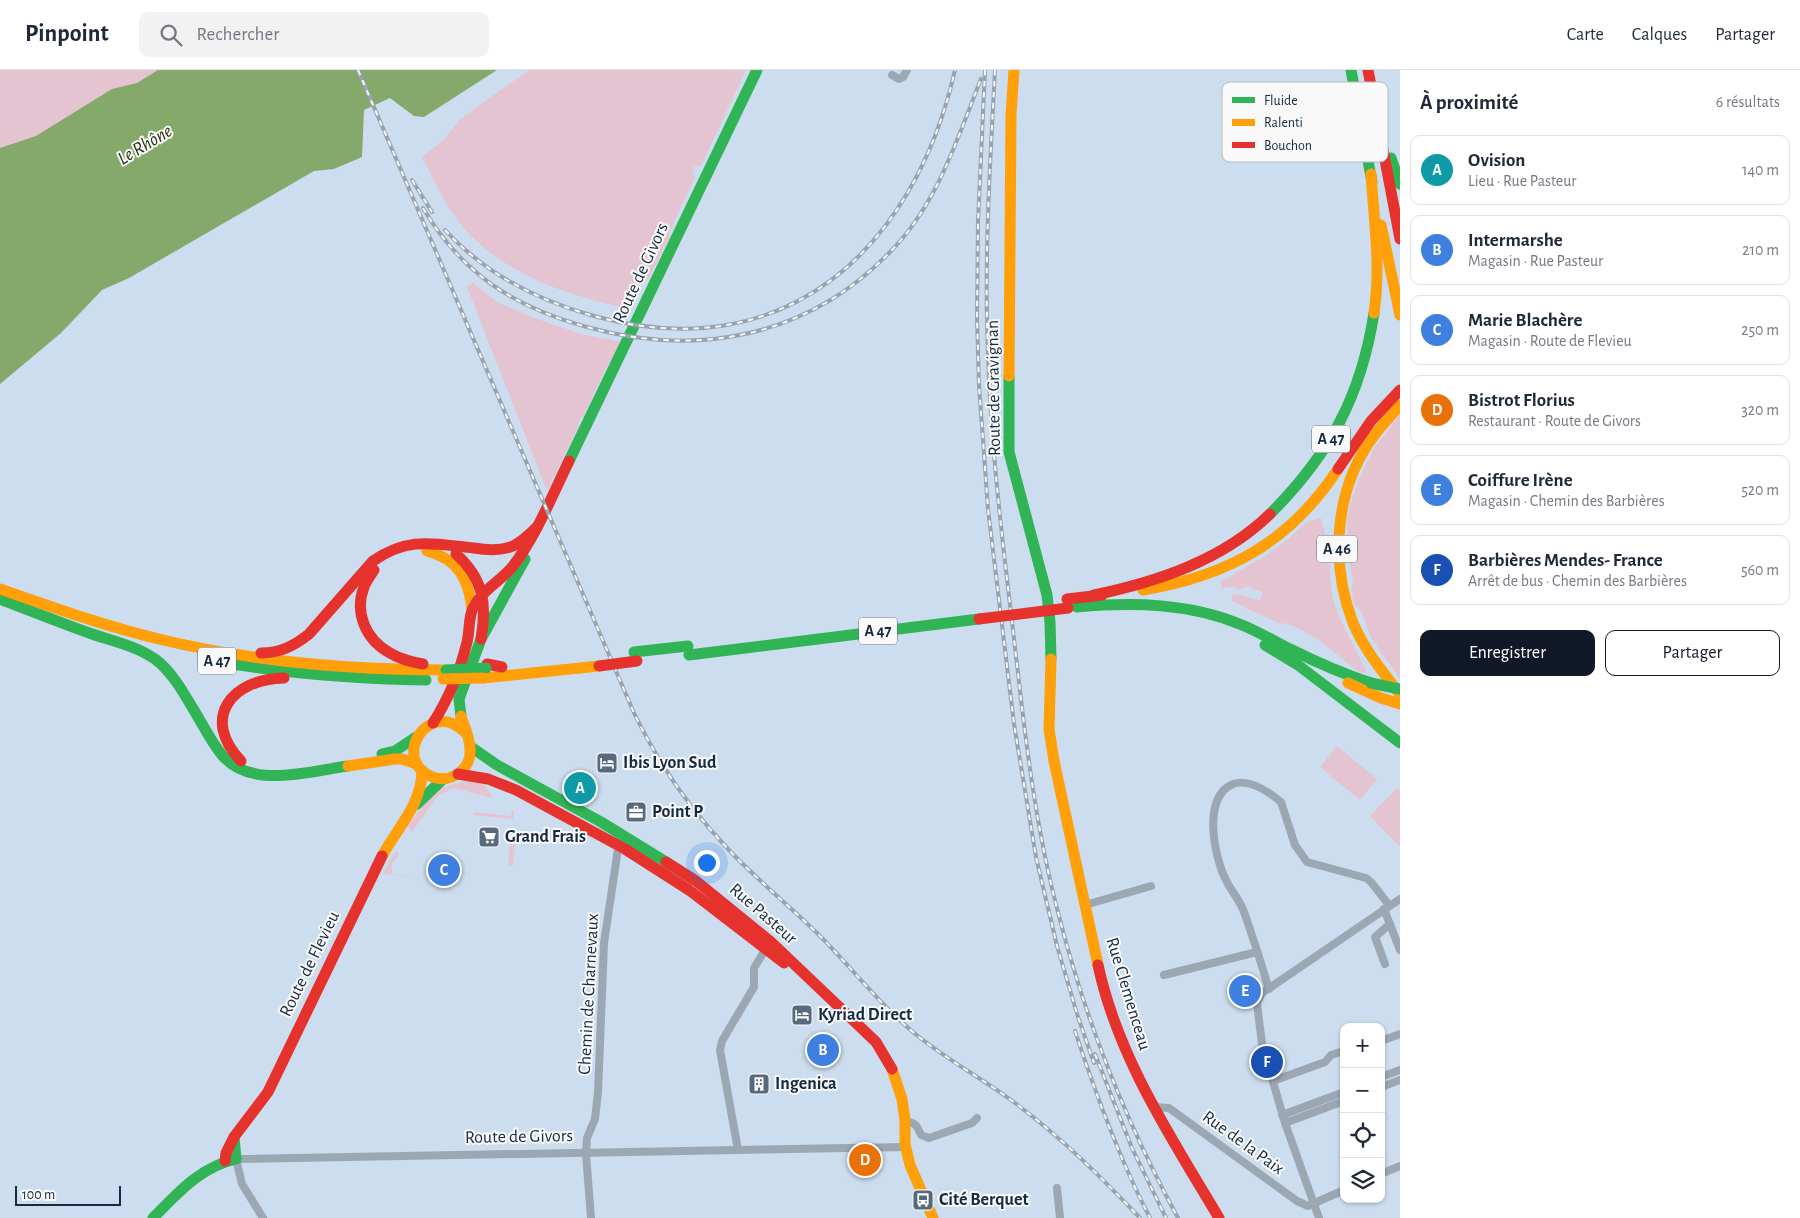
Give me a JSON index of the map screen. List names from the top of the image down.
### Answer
{
  "streets": {
    "main road": [
      "Route de Givors",
      "Route de Gravignan",
      "A 47",
      "A 46",
      "Rue Pasteur",
      "Route de Flevieu",
      "Rue Clemenceau"
    ],
    "street": ["Chemin de Charnevaux", "Rue de la Paix"]
  },
  "crossings": [
    ["Route de Givors", "Rue Pasteur"],
    ["Route de Givors", "Route de Flevieu"],
    ["Route de Givors", "Chemin de Charnevaux"],
    ["Route de Gravignan", "Rue Clemenceau"],
    ["Rue Pasteur", "Route de Flevieu"],
    ["Rue Pasteur", "Chemin de Charnevaux"],
    ["Rue Clemenceau", "Rue de la Paix"]
  ],
  "water": ["Le Rhône"],
  "places": {
    "hotel": ["Ibis Lyon Sud", "Kyriad Direct"],
    "office": ["Point P"],
    "supermarket": ["Grand Frais"],
    "building": ["Ingenica"],
    "bus stop": ["Cité Berquet"]
  },
  "legend": ["Fluide", "Ralenti", "Bouchon"],
  "scale_bar": "100 m",
  "page": {
    "header": "Pinpoint",
    "search": "Rechercher",
    "nav": ["Carte", "Calques", "Partager"],
    "heading": ["À proximité", "6 résultats"],
    "list": [
      {
        "mark": "A",
        "name": "Ovision",
        "note": "Lieu · Rue Pasteur",
        "value": "140 m"
      },
      {
        "mark": "B",
        "name": "Intermarshe",
        "note": "Magasin · Rue Pasteur",
        "value": "210 m"
      },
      {
        "mark": "C",
        "name": "Marie Blachère",
        "note": "Magasin · Route de Flevieu",
        "value": "250 m"
      },
      {
        "mark": "D",
        "name": "Bistrot Florius",
        "note": "Restaurant · Route de Givors",
        "value": "320 m"
      },
      {
        "mark": "E",
        "name": "Coiffure Irène",
        "note": "Magasin · Chemin des Barbières",
        "value": "520 m"
      },
      {
        "mark": "F",
        "name": "Barbières Mendes- France",
        "note": "Arrêt de bus · Chemin des Barbières",
        "value": "560 m"
      }
    ],
    "buttons": ["Enregistrer", "Partager"],
    "pins": [
      "A",
      "C",
      "E",
      "B",
      "F",
      "D"
    ],
    "map_buttons": ["+", "−"],
    "scale": "100 m"
  }
}
